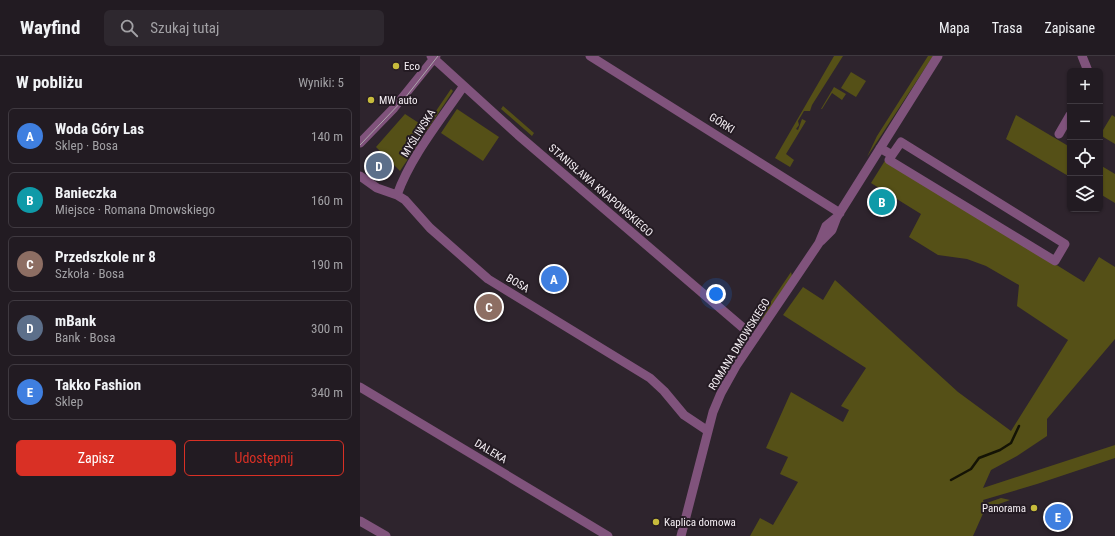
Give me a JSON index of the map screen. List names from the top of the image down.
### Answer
{
  "streets": {
    "street": [
      "GÓRKI",
      "MYŚLIWSKA",
      "STANISŁAWA KNAPOWSKIEGO",
      "BOSA",
      "ROMANA DMOWSKIEGO",
      "DALEKA"
    ]
  },
  "crossings": [
    ["GÓRKI", "ROMANA DMOWSKIEGO"],
    ["MYŚLIWSKA", "STANISŁAWA KNAPOWSKIEGO"],
    ["MYŚLIWSKA", "BOSA"],
    ["STANISŁAWA KNAPOWSKIEGO", "ROMANA DMOWSKIEGO"],
    ["BOSA", "ROMANA DMOWSKIEGO"]
  ],
  "places": [
    "Eco",
    "MW auto",
    "Panorama",
    "Kaplica domowa"
  ],
  "page": {
    "header": "Wayfind",
    "search": "Szukaj tutaj",
    "nav": ["Mapa", "Trasa", "Zapisane"],
    "heading": ["W pobliżu", "Wyniki: 5"],
    "map_buttons": ["+", "−"],
    "list": [
      {
        "mark": "A",
        "name": "Woda Góry Las",
        "note": "Sklep · Bosa",
        "value": "140 m"
      },
      {
        "mark": "B",
        "name": "Banieczka",
        "note": "Miejsce · Romana Dmowskiego",
        "value": "160 m"
      },
      {
        "mark": "C",
        "name": "Przedszkole nr 8",
        "note": "Szkoła · Bosa",
        "value": "190 m"
      },
      {
        "mark": "D",
        "name": "mBank",
        "note": "Bank · Bosa",
        "value": "300 m"
      },
      {
        "mark": "E",
        "name": "Takko Fashion",
        "note": "Sklep",
        "value": "340 m"
      }
    ],
    "pins": [
      "D",
      "B",
      "A",
      "C",
      "E"
    ],
    "buttons": ["Zapisz", "Udostępnij"]
  }
}
